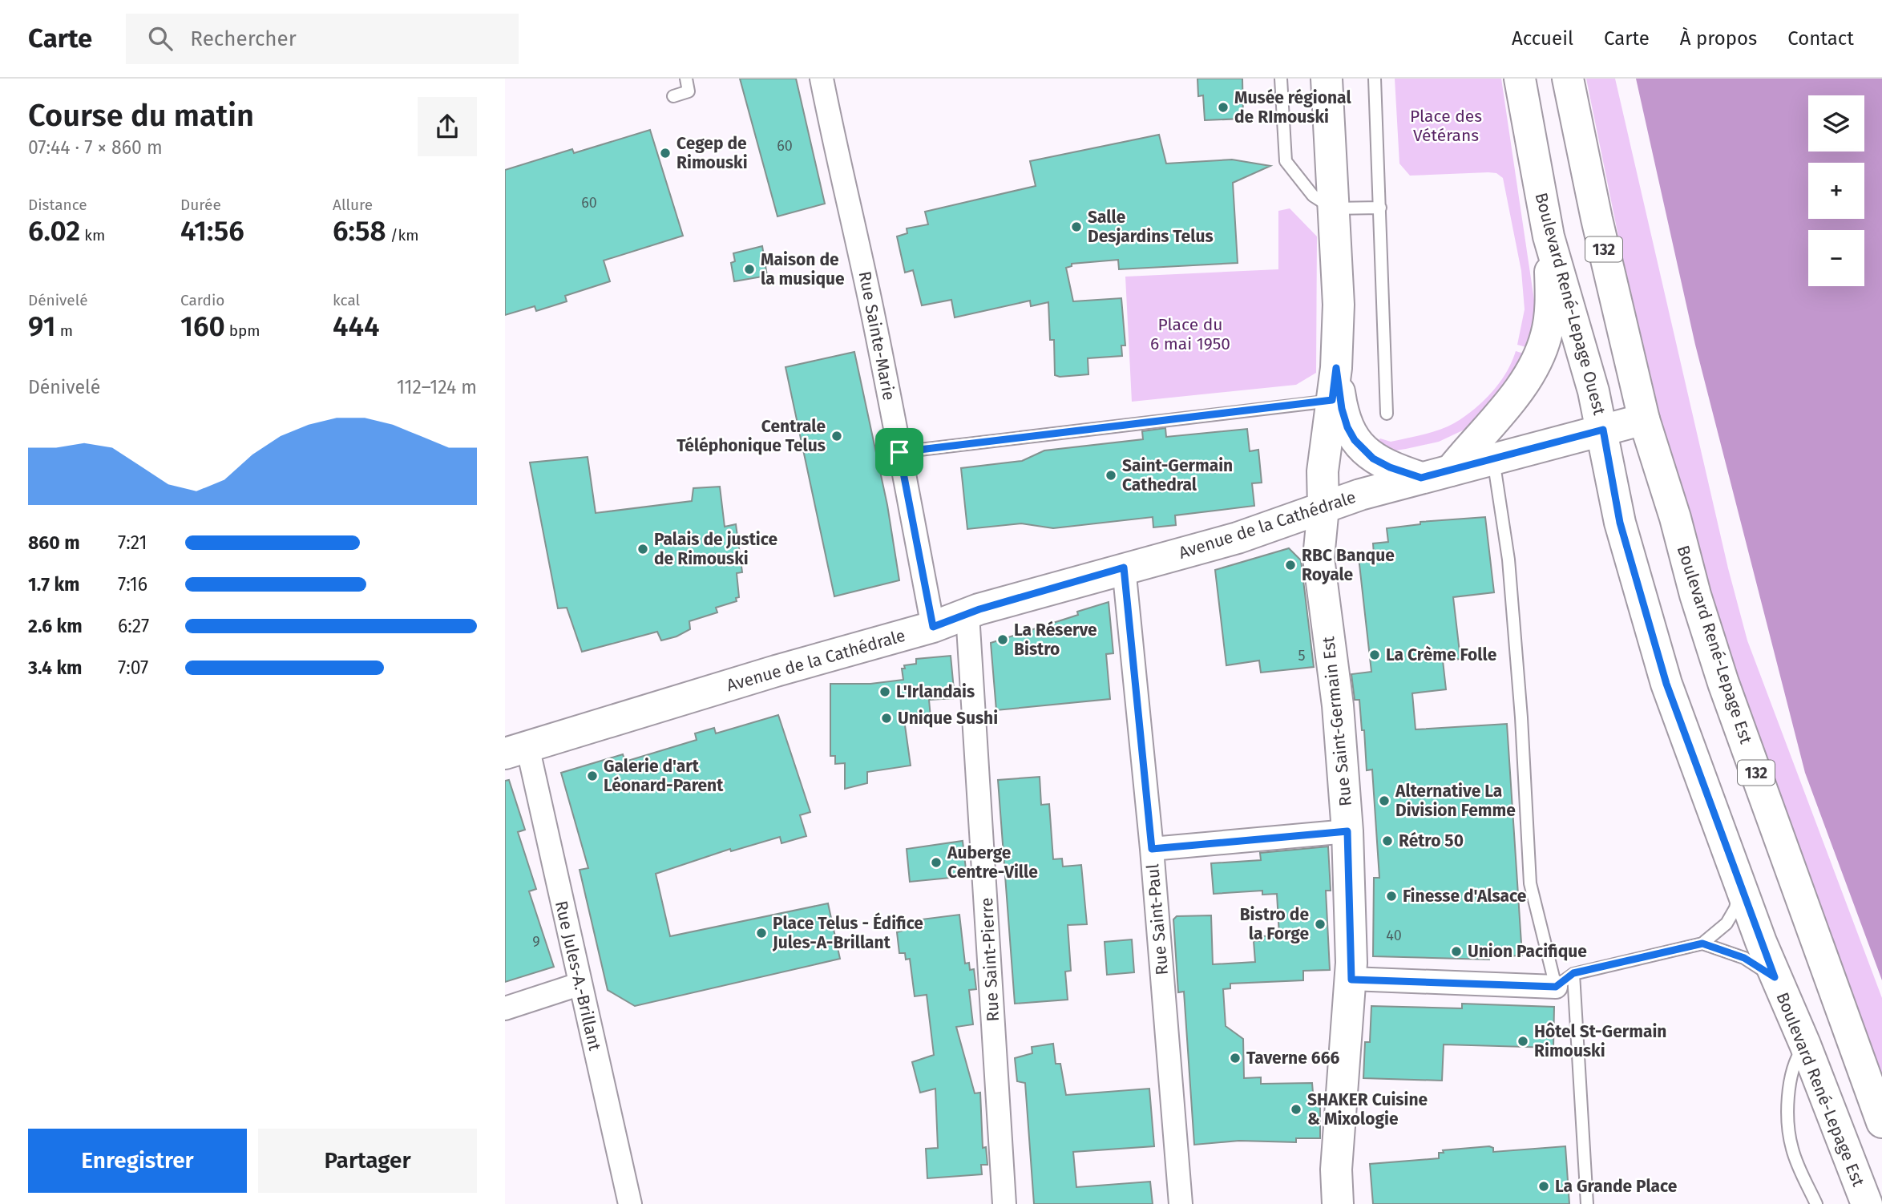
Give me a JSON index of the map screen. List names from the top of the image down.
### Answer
{
  "streets": {
    "main road": [
      "132",
      "Boulevard René-Lepage Ouest",
      "Avenue de la Cathédrale",
      "Boulevard René-Lepage Est",
      "Rue Saint-Germain Est"
    ],
    "street": [
      "Rue Sainte-Marie",
      "Rue Saint-Paul",
      "Rue Saint-Pierre",
      "Rue Jules-A.-Brillant"
    ]
  },
  "crossings": [
    ["132", "Avenue de la Cathédrale"],
    ["132", "Boulevard René-Lepage Est"],
    ["Boulevard René-Lepage Ouest", "Avenue de la Cathédrale"],
    ["Boulevard René-Lepage Ouest", "Boulevard René-Lepage Est"],
    ["Rue Sainte-Marie", "Avenue de la Cathédrale"],
    ["Avenue de la Cathédrale", "Boulevard René-Lepage Est"],
    ["Avenue de la Cathédrale", "Rue Saint-Germain Est"],
    ["Avenue de la Cathédrale", "Rue Saint-Paul"],
    ["Avenue de la Cathédrale", "Rue Saint-Pierre"],
    ["Avenue de la Cathédrale", "Rue Jules-A.-Brillant"]
  ],
  "parks": ["Place des Vétérans", "Place du 6 mai 1950"],
  "places": [
    "Musée régional de RImouski",
    "Cegep de Rimouski",
    "Salle Desjardins Telus",
    "Maison de la musique",
    "Centrale Téléphonique Telus",
    "Saint-Germain Cathedral",
    "Palais de justice de Rimouski",
    "RBC Banque Royale",
    "La Réserve Bistro",
    "La Crème Folle",
    "L'Irlandais",
    "Unique Sushi",
    "Galerie d'art Léonard-Parent",
    "Alternative La Division Femme",
    "Rétro 50",
    "Auberge Centre-Ville",
    "Finesse d'Alsace",
    "Bistro de la Forge",
    "Place Telus - Édifice Jules-A-Brillant",
    "Union Pacifique",
    "Hôtel St-Germain Rimouski",
    "Taverne 666",
    "SHAKER Cuisine & Mixologie",
    "La Grande Place"
  ],
  "house_numbers": [
    "60",
    "60",
    "5",
    "40",
    "9"
  ],
  "page": {
    "header": "Carte",
    "search": "Rechercher",
    "nav": [
      "Accueil",
      "Carte",
      "À propos",
      "Contact"
    ],
    "heading": ["Course du matin", "07:44 · 7 × 860 m"],
    "map_buttons": ["+", "−"],
    "stats": [
      ["Distance", "6.02 km"],
      ["Durée", "41:56"],
      ["Allure", "6:58 /km"],
      ["Dénivelé", "91 m"],
      ["Cardio", "160 bpm"],
      ["kcal", "444"]
    ],
    "chart": ["Dénivelé", "112–124 m"],
    "list": [
      {
        "name": "860 m",
        "note": "7:21"
      },
      {
        "name": "1.7 km",
        "note": "7:16"
      },
      {
        "name": "2.6 km",
        "note": "6:27"
      },
      {
        "name": "3.4 km",
        "note": "7:07"
      }
    ],
    "buttons": ["Enregistrer", "Partager"]
  }
}
